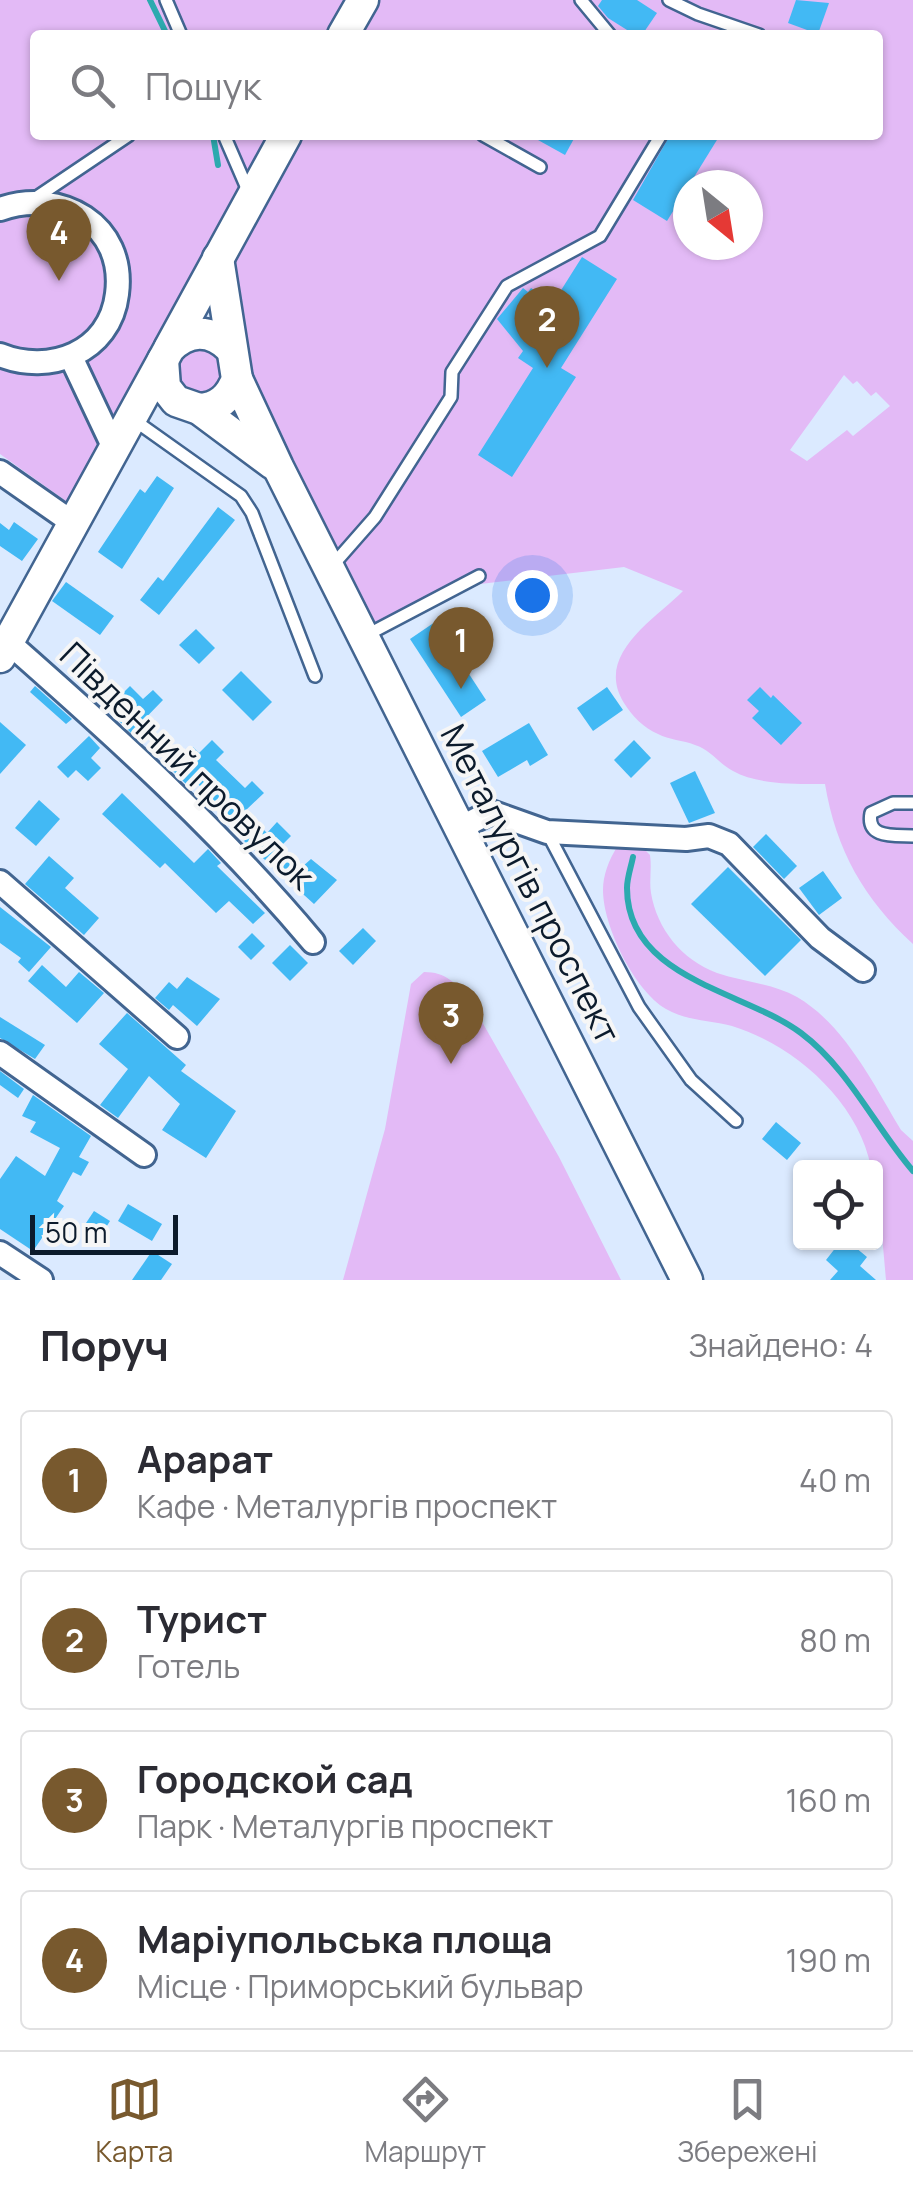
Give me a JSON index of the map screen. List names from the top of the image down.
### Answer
{
  "streets": {
    "street": ["Південний провулок", "Металургів проспект"]
  },
  "scale_bar": "50 m",
  "north": "bottom right",
  "page": {
    "search": "Пошук",
    "pins": [
      "4",
      "2",
      "1",
      "3"
    ],
    "scale": "50 m",
    "heading": ["Поруч", "Знайдено: 4"],
    "list": [
      {
        "mark": "1",
        "name": "Арарат",
        "note": "Кафе · Металургів проспект",
        "value": "40 m"
      },
      {
        "mark": "2",
        "name": "Турист",
        "note": "Готель",
        "value": "80 m"
      },
      {
        "mark": "3",
        "name": "Городской сад",
        "note": "Парк · Металургів проспект",
        "value": "160 m"
      },
      {
        "mark": "4",
        "name": "Маріупольська площа",
        "note": "Місце · Приморський бульвар",
        "value": "190 m"
      }
    ],
    "nav": ["Карта", "Маршрут", "Збережені"]
  }
}
